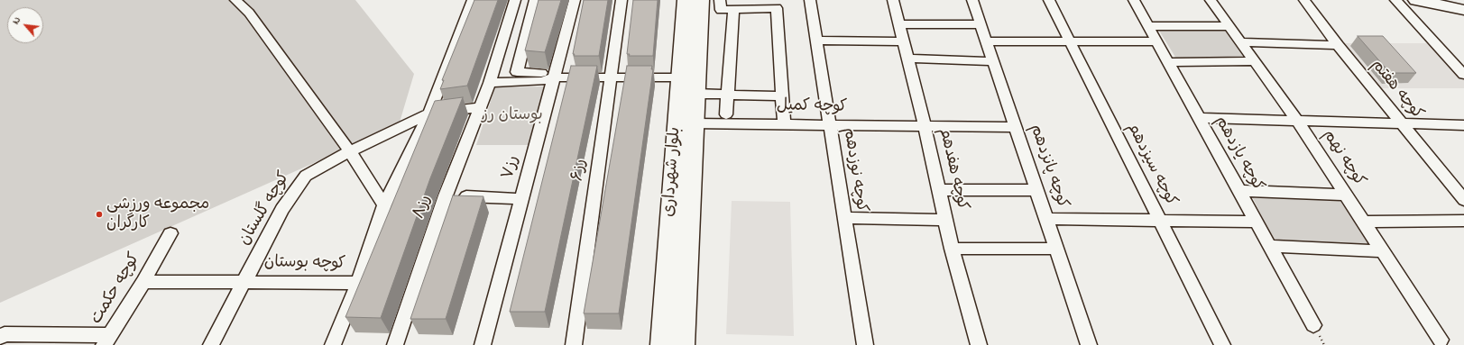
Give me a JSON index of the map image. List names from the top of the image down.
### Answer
{
  "streets": {
    "main road": ["بلوار شهرداری"],
    "street": [
      "کوچه هفتم",
      "کوچه کمیل",
      "کوچه یازدهم",
      "کوچه نهم",
      "کوچه سیزدهم",
      "کوچه پانزدهم",
      "رز۷",
      "کوچه هفدهم",
      "رز۶",
      "کوچه نوزدهم",
      "رز۸",
      "کوچه گلستان",
      "کوچه بوستان",
      "کوچه حکمت"
    ]
  },
  "crossings": [
    ["کوچه کمیل", "کوچه پانزدهم"],
    ["کوچه کمیل", "کوچه هفدهم"],
    ["کوچه کمیل", "کوچه نوزدهم"],
    ["کوچه کمیل", "بلوار شهرداری"],
    ["رز۸", "کوچه گلستان"],
    ["کوچه گلستان", "کوچه بوستان"],
    ["کوچه بوستان", "کوچه حکمت"]
  ],
  "parks": ["بوستان رز"],
  "places": ["مجموعه ورزشی کارگران"],
  "north": "top left"
}
